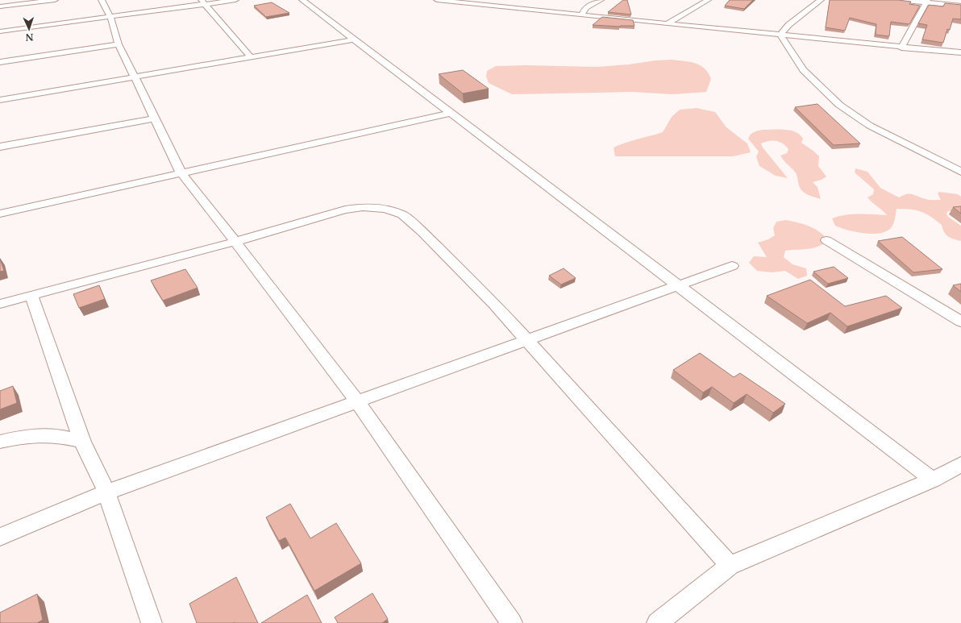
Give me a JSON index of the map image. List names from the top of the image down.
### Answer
{
  "north": "bottom"
}
